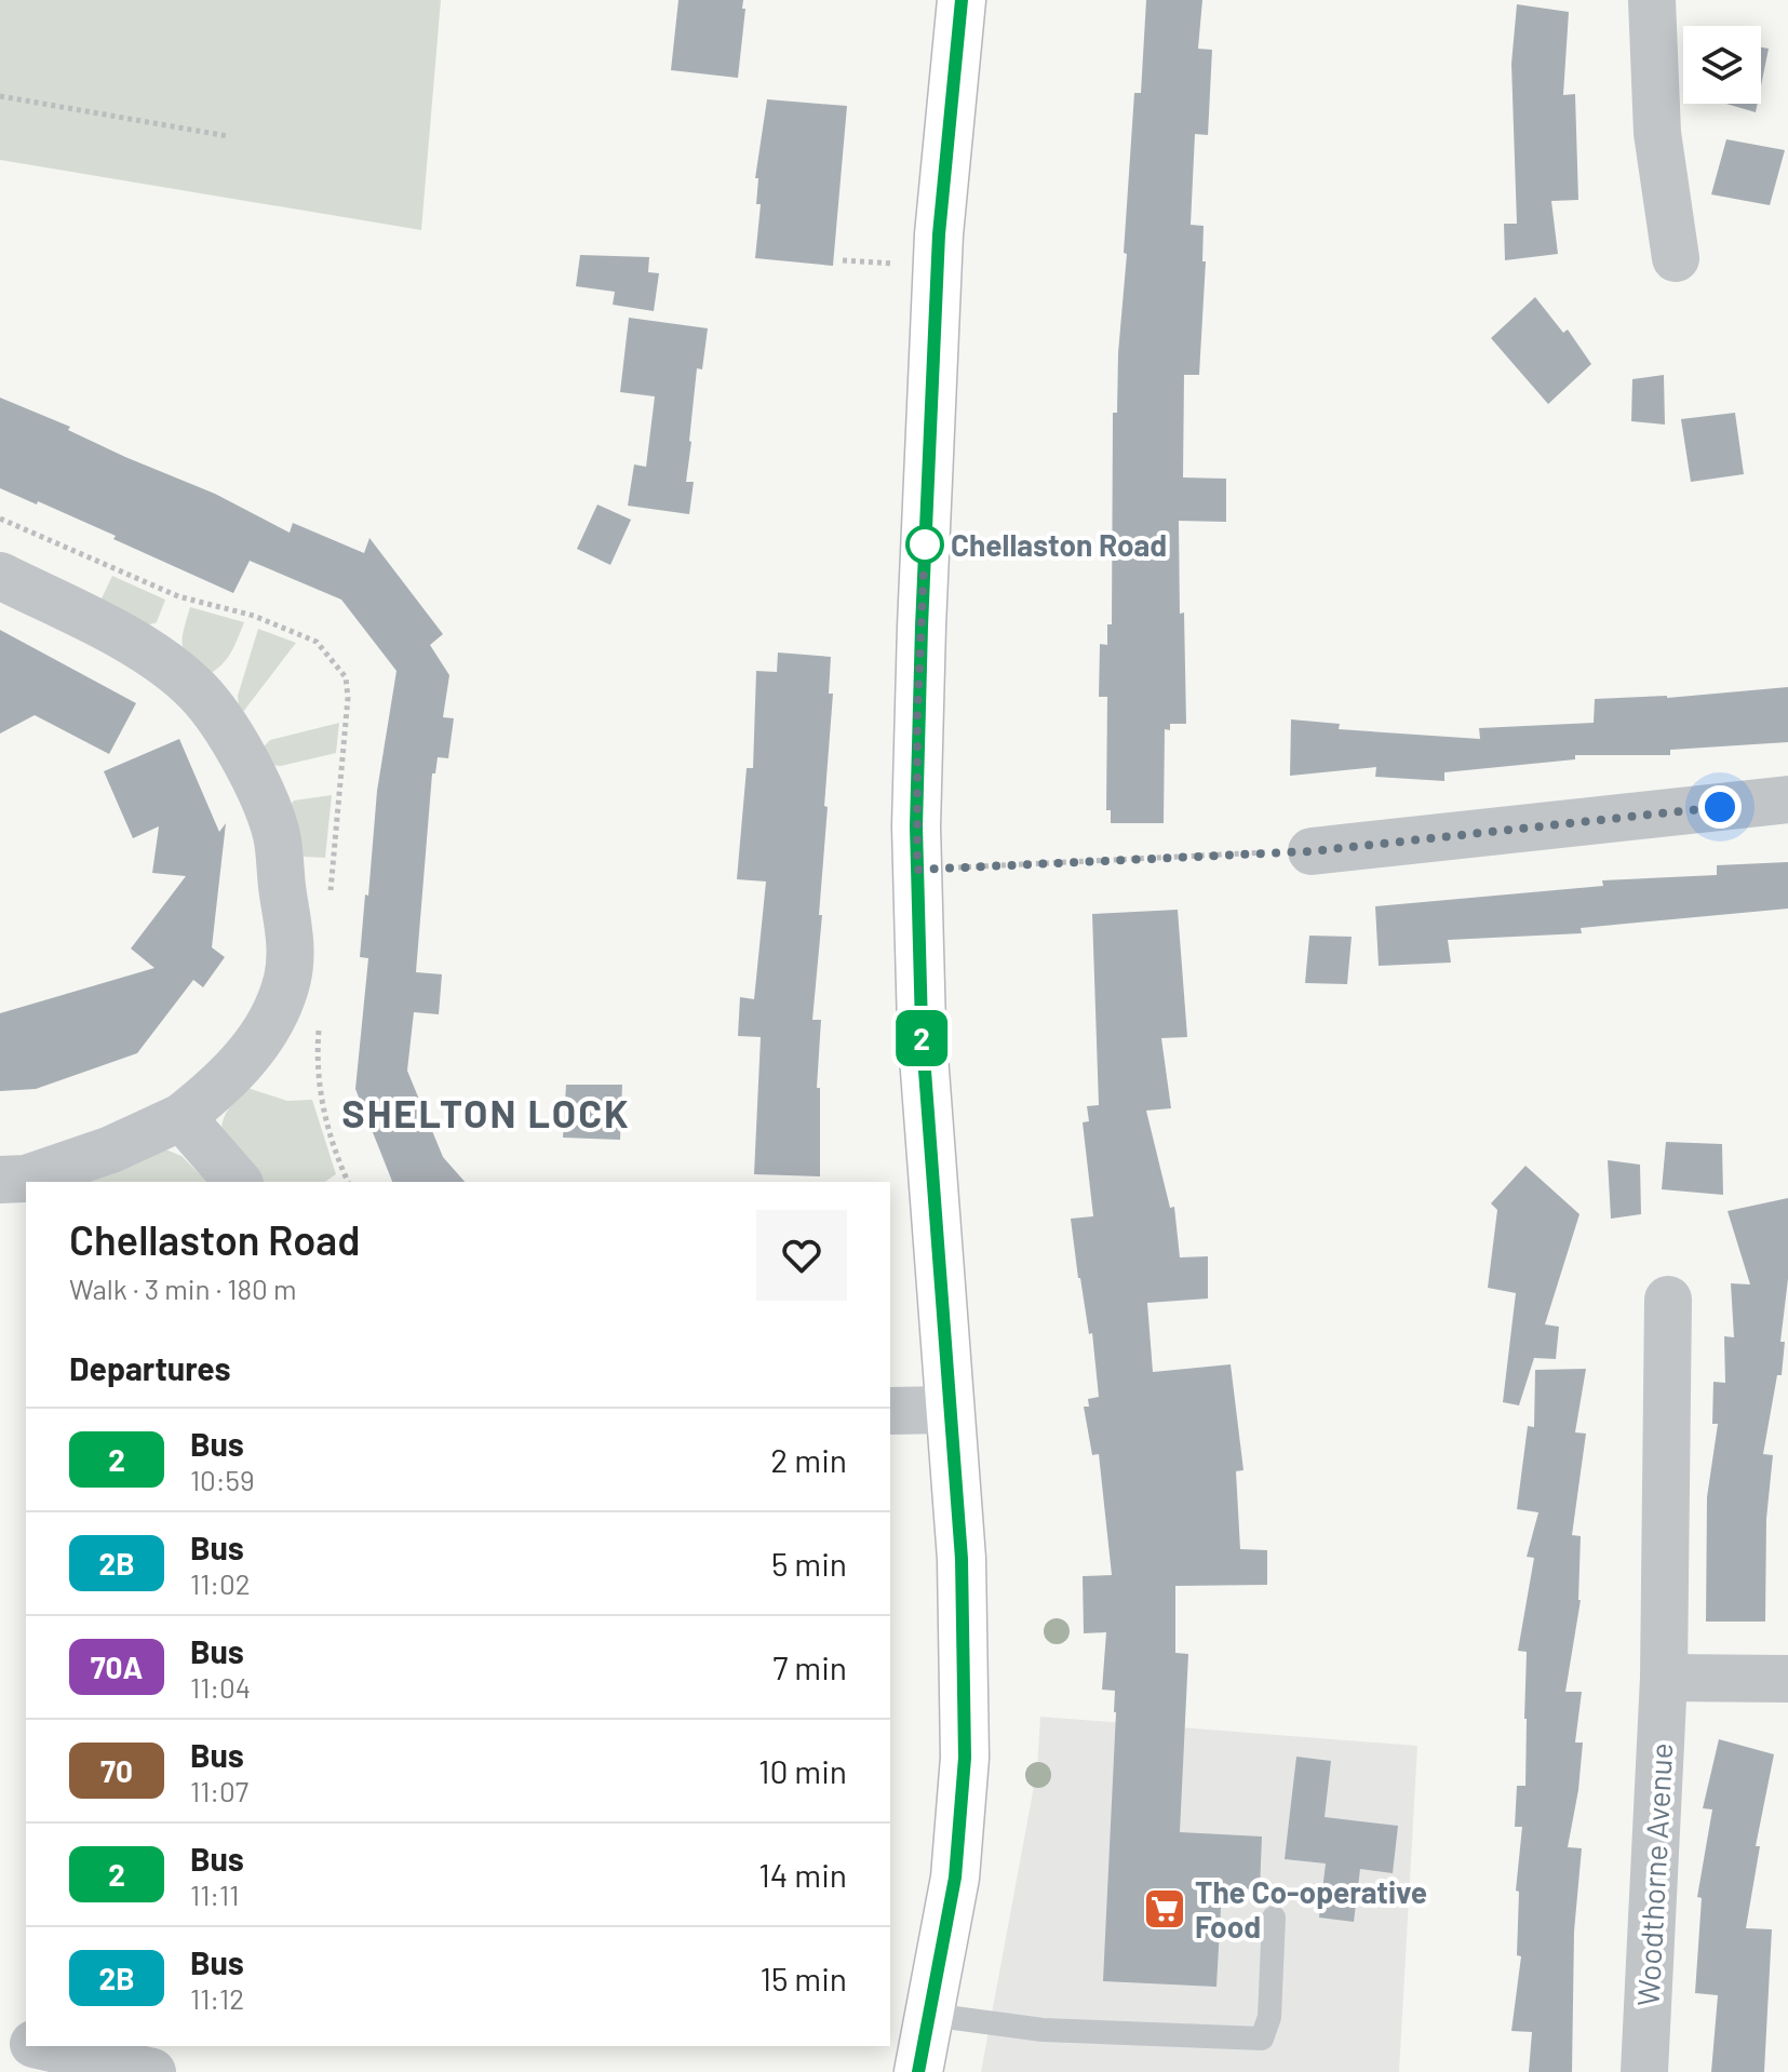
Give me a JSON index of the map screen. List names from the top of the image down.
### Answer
{
  "streets": {
    "street": ["Woodthorne Avenue"]
  },
  "districts": ["SHELTON LOCK"],
  "places": {
    "other": ["Chellaston Road"],
    "supermarket": ["The Co-operative Food"]
  },
  "lines": ["bus line 2"],
  "page": {
    "on_map": "2",
    "heading": [
      ["Chellaston Road", "Walk · 3 min · 180 m"],
      "Departures"
    ],
    "list": [
      {
        "mark": "2",
        "name": "Bus",
        "note": "10:59",
        "value": "2 min"
      },
      {
        "mark": "2B",
        "name": "Bus",
        "note": "11:02",
        "value": "5 min"
      },
      {
        "mark": "70A",
        "name": "Bus",
        "note": "11:04",
        "value": "7 min"
      },
      {
        "mark": "70",
        "name": "Bus",
        "note": "11:07",
        "value": "10 min"
      },
      {
        "mark": "2",
        "name": "Bus",
        "note": "11:11",
        "value": "14 min"
      },
      {
        "mark": "2B",
        "name": "Bus",
        "note": "11:12",
        "value": "15 min"
      }
    ]
  }
}
